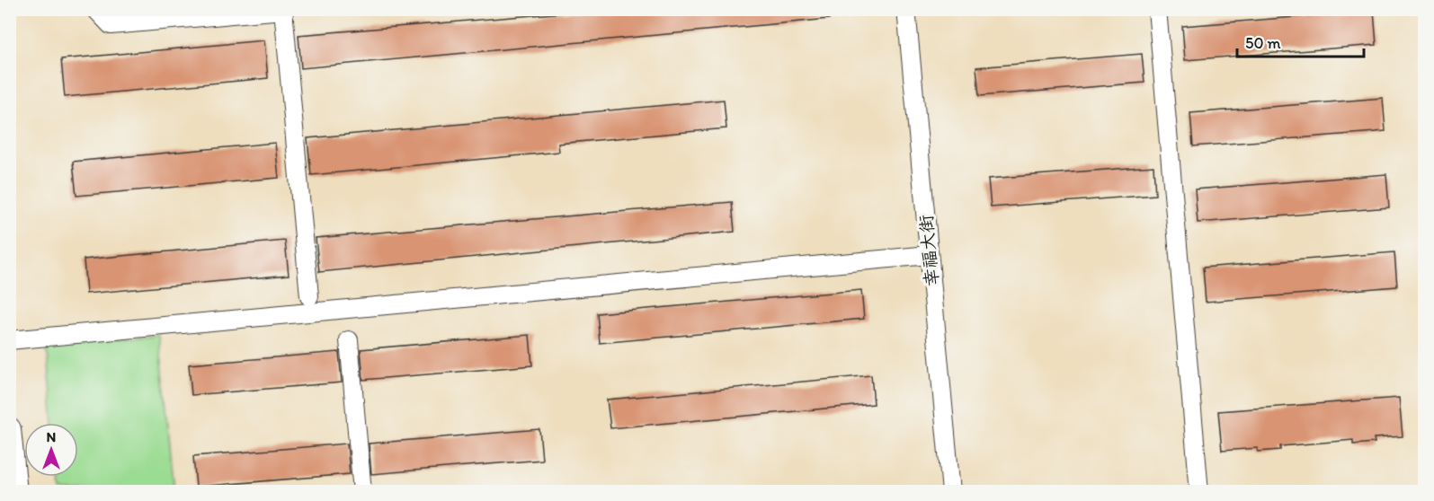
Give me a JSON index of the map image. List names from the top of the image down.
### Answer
{
  "streets": {
    "street": ["幸福大街"]
  },
  "scale_bar": "50 m",
  "north": "top"
}
